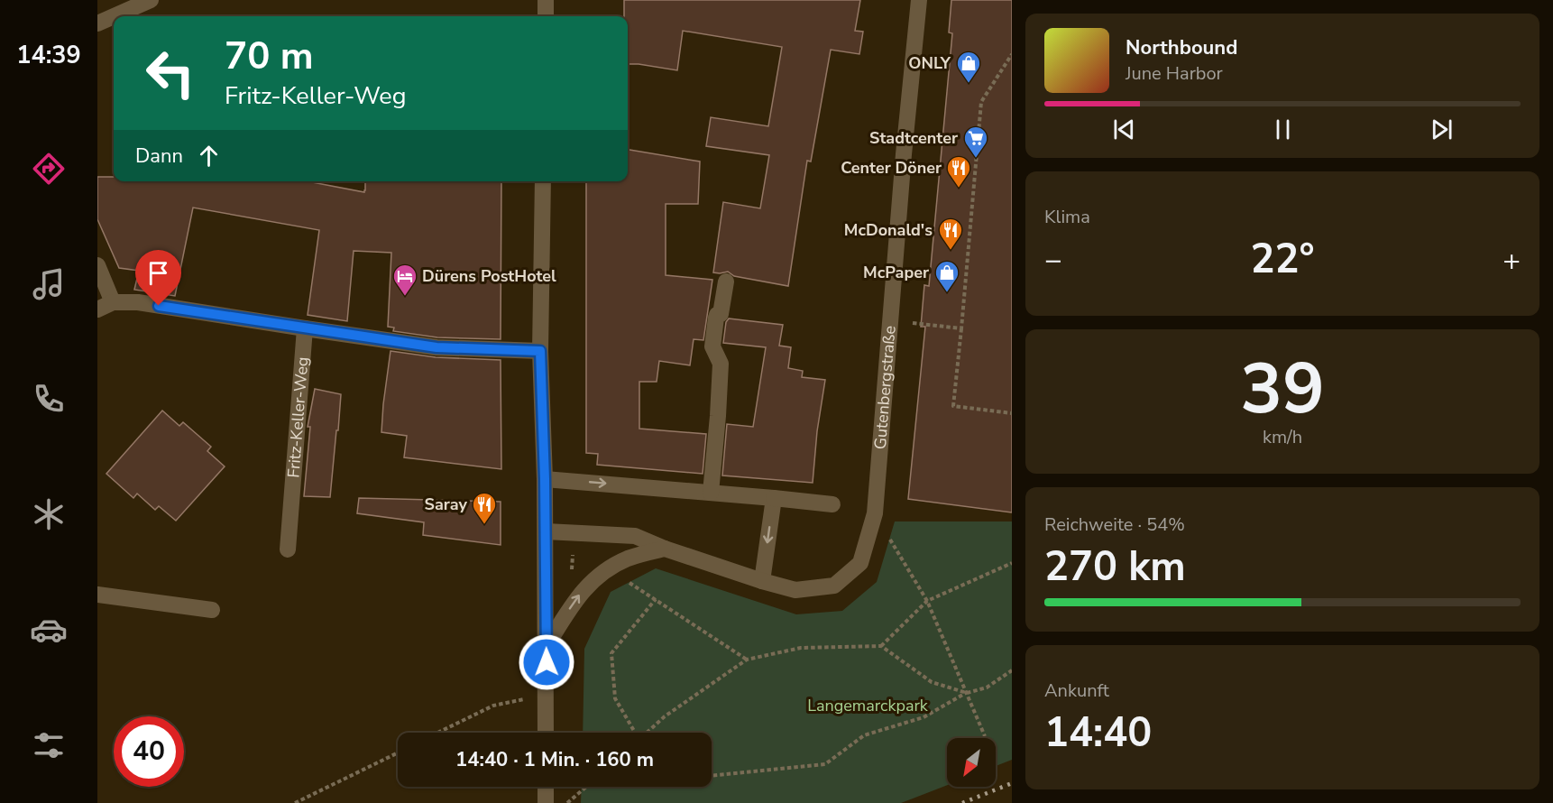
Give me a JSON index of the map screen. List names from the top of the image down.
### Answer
{
  "streets": {
    "street": ["Gutenbergstraße", "Fritz-Keller-Weg"]
  },
  "parks": ["Langemarckpark"],
  "places": {
    "shop": ["ONLY", "McPaper"],
    "supermarket": ["Stadtcenter"],
    "restaurant": ["Center Döner", "McDonald's", "Saray"],
    "hotel": ["Dürens PostHotel"]
  },
  "north": "bottom left",
  "page": {
    "tabs": "14:39",
    "turn": ["70 m", "Fritz-Keller-Weg"],
    "song": ["Northbound", "June Harbor"],
    "then": "Dann",
    "tile": [
      "Klima",
      ["39", "km/h"],
      ["Reichweite · 54%", "270 km"],
      ["Ankunft", "14:40"]
    ],
    "heat": ["−", "22°", "+"],
    "limit": "40",
    "trip": "14:40 · 1 Min. · 160 m"
  }
}
